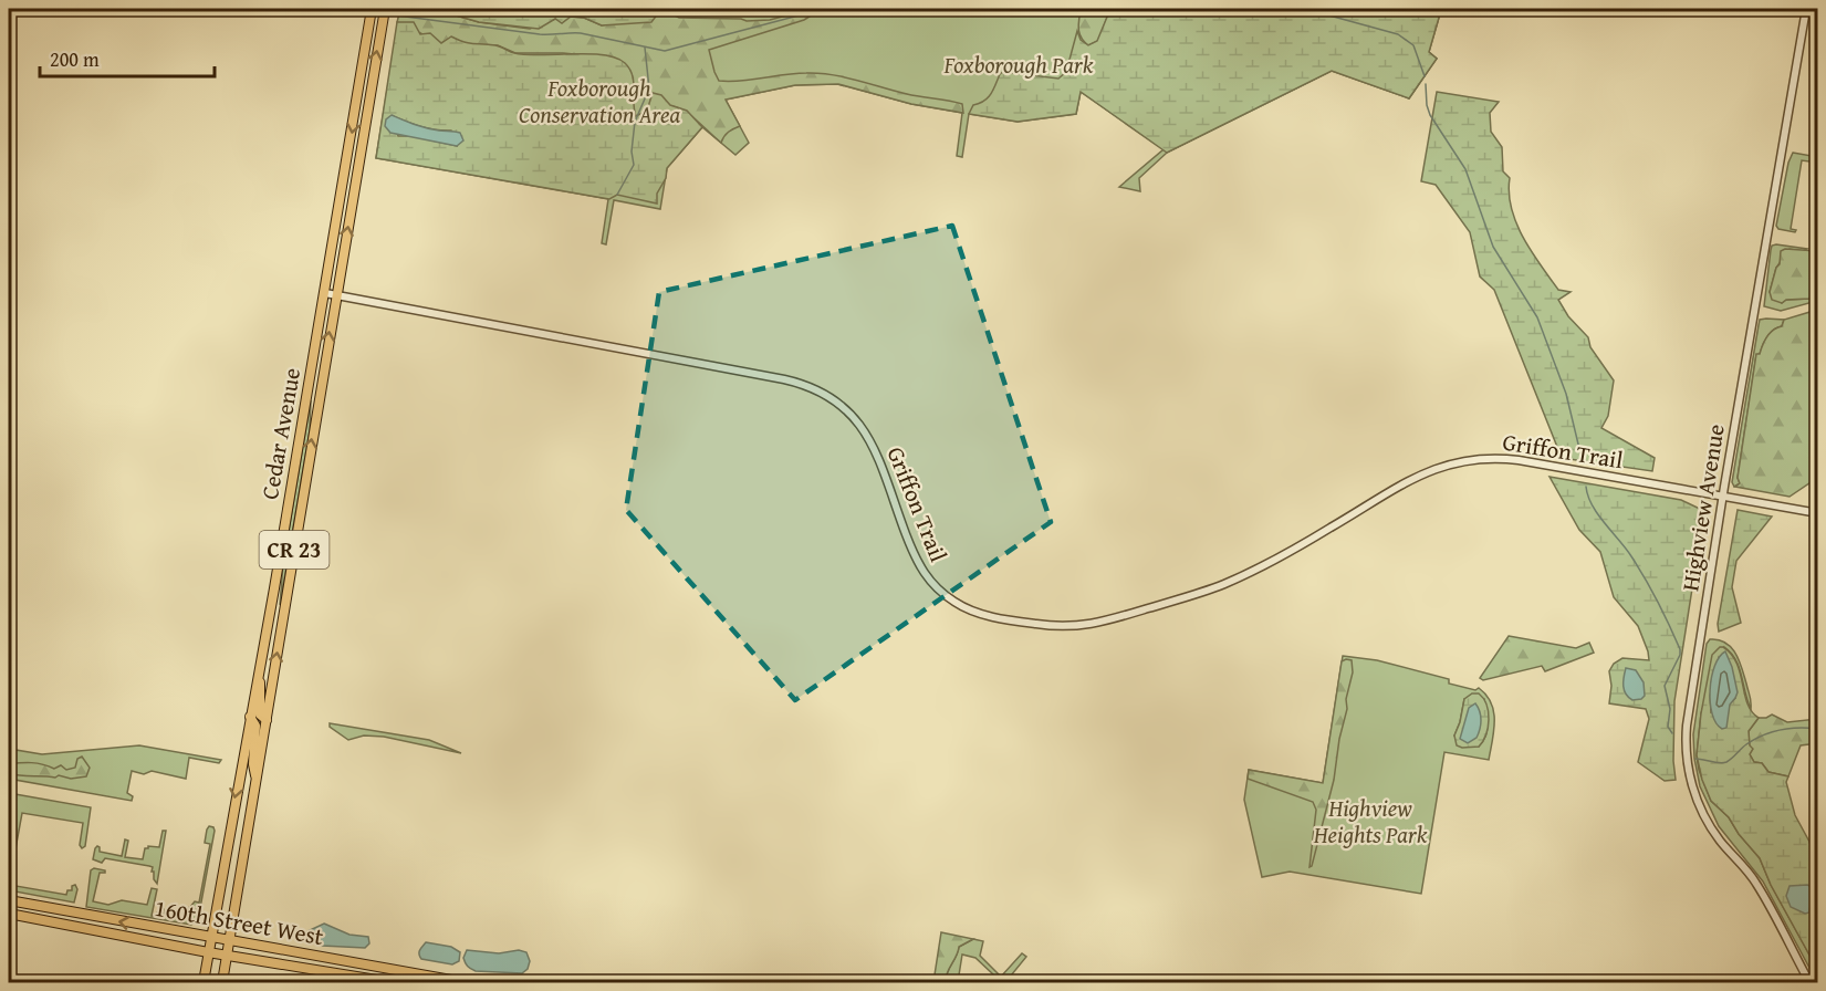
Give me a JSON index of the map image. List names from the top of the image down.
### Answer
{
  "streets": {
    "main road": ["Cedar Avenue", "CR 23", "160th Street West"],
    "street": ["Griffon Trail", "Highview Avenue"]
  },
  "crossings": [
    ["Cedar Avenue", "Griffon Trail"],
    ["Cedar Avenue", "160th Street West"],
    ["Griffon Trail", "Highview Avenue"]
  ],
  "parks": ["Foxborough Park", "Foxborough Conservation Area", "Highview Heights Park"],
  "scale_bar": "200 m"
}
